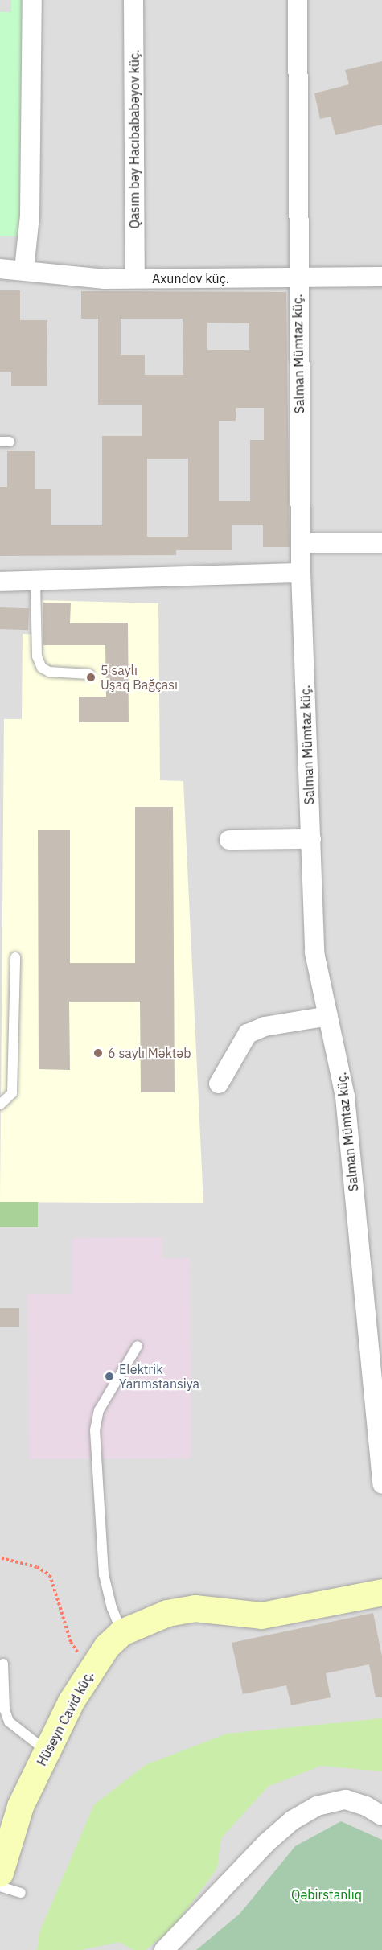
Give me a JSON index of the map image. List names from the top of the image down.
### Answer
{
  "streets": {
    "street": [
      "Qasım bəy Hacıbababəyov küç.",
      "Axundov küç.",
      "Salman Mümtaz küç.",
      "Hüseyn Cavid küç."
    ]
  },
  "crossings": [
    ["Qasım bəy Hacıbababəyov küç.", "Axundov küç."],
    ["Axundov küç.", "Salman Mümtaz küç."]
  ],
  "parks": ["Qəbirstanlıq"],
  "places": ["5 saylı Uşaq Bağçası", "6 saylı Məktəb", "Elektrik Yarımstansiya"]
}
